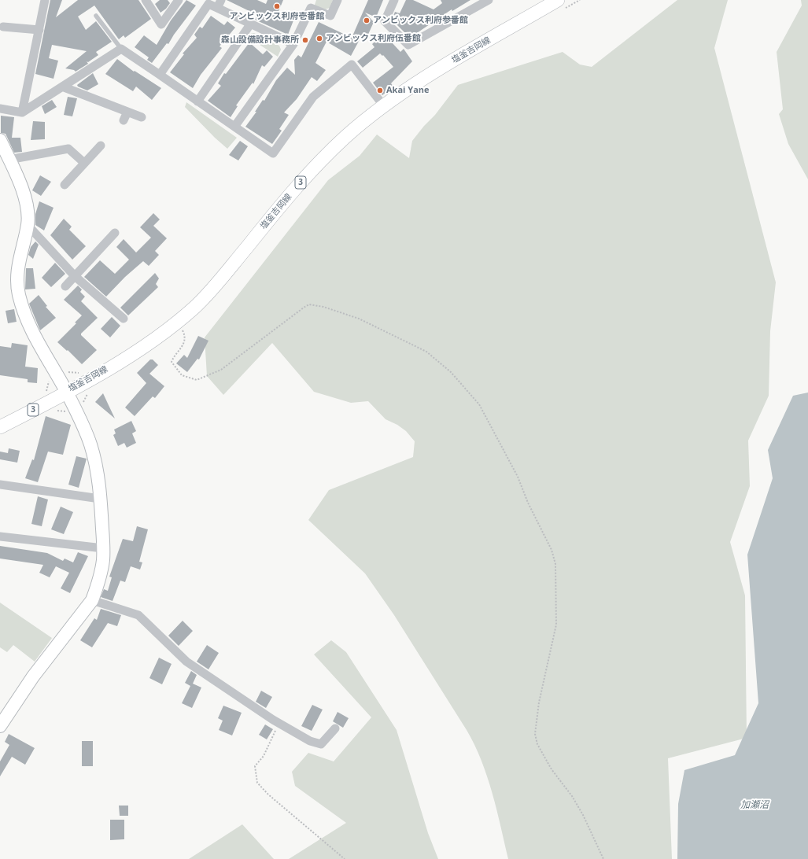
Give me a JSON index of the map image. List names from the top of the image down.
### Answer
{
  "streets": {
    "main road": ["塩釜吉岡線", "3"]
  },
  "water": ["加瀬沼"],
  "places": [
    "アンビックス利府壱番館",
    "アンビックス利府参番館",
    "アンビックス利府伍番館",
    "森山設備設計事務所",
    "Akai Yane"
  ]
}
